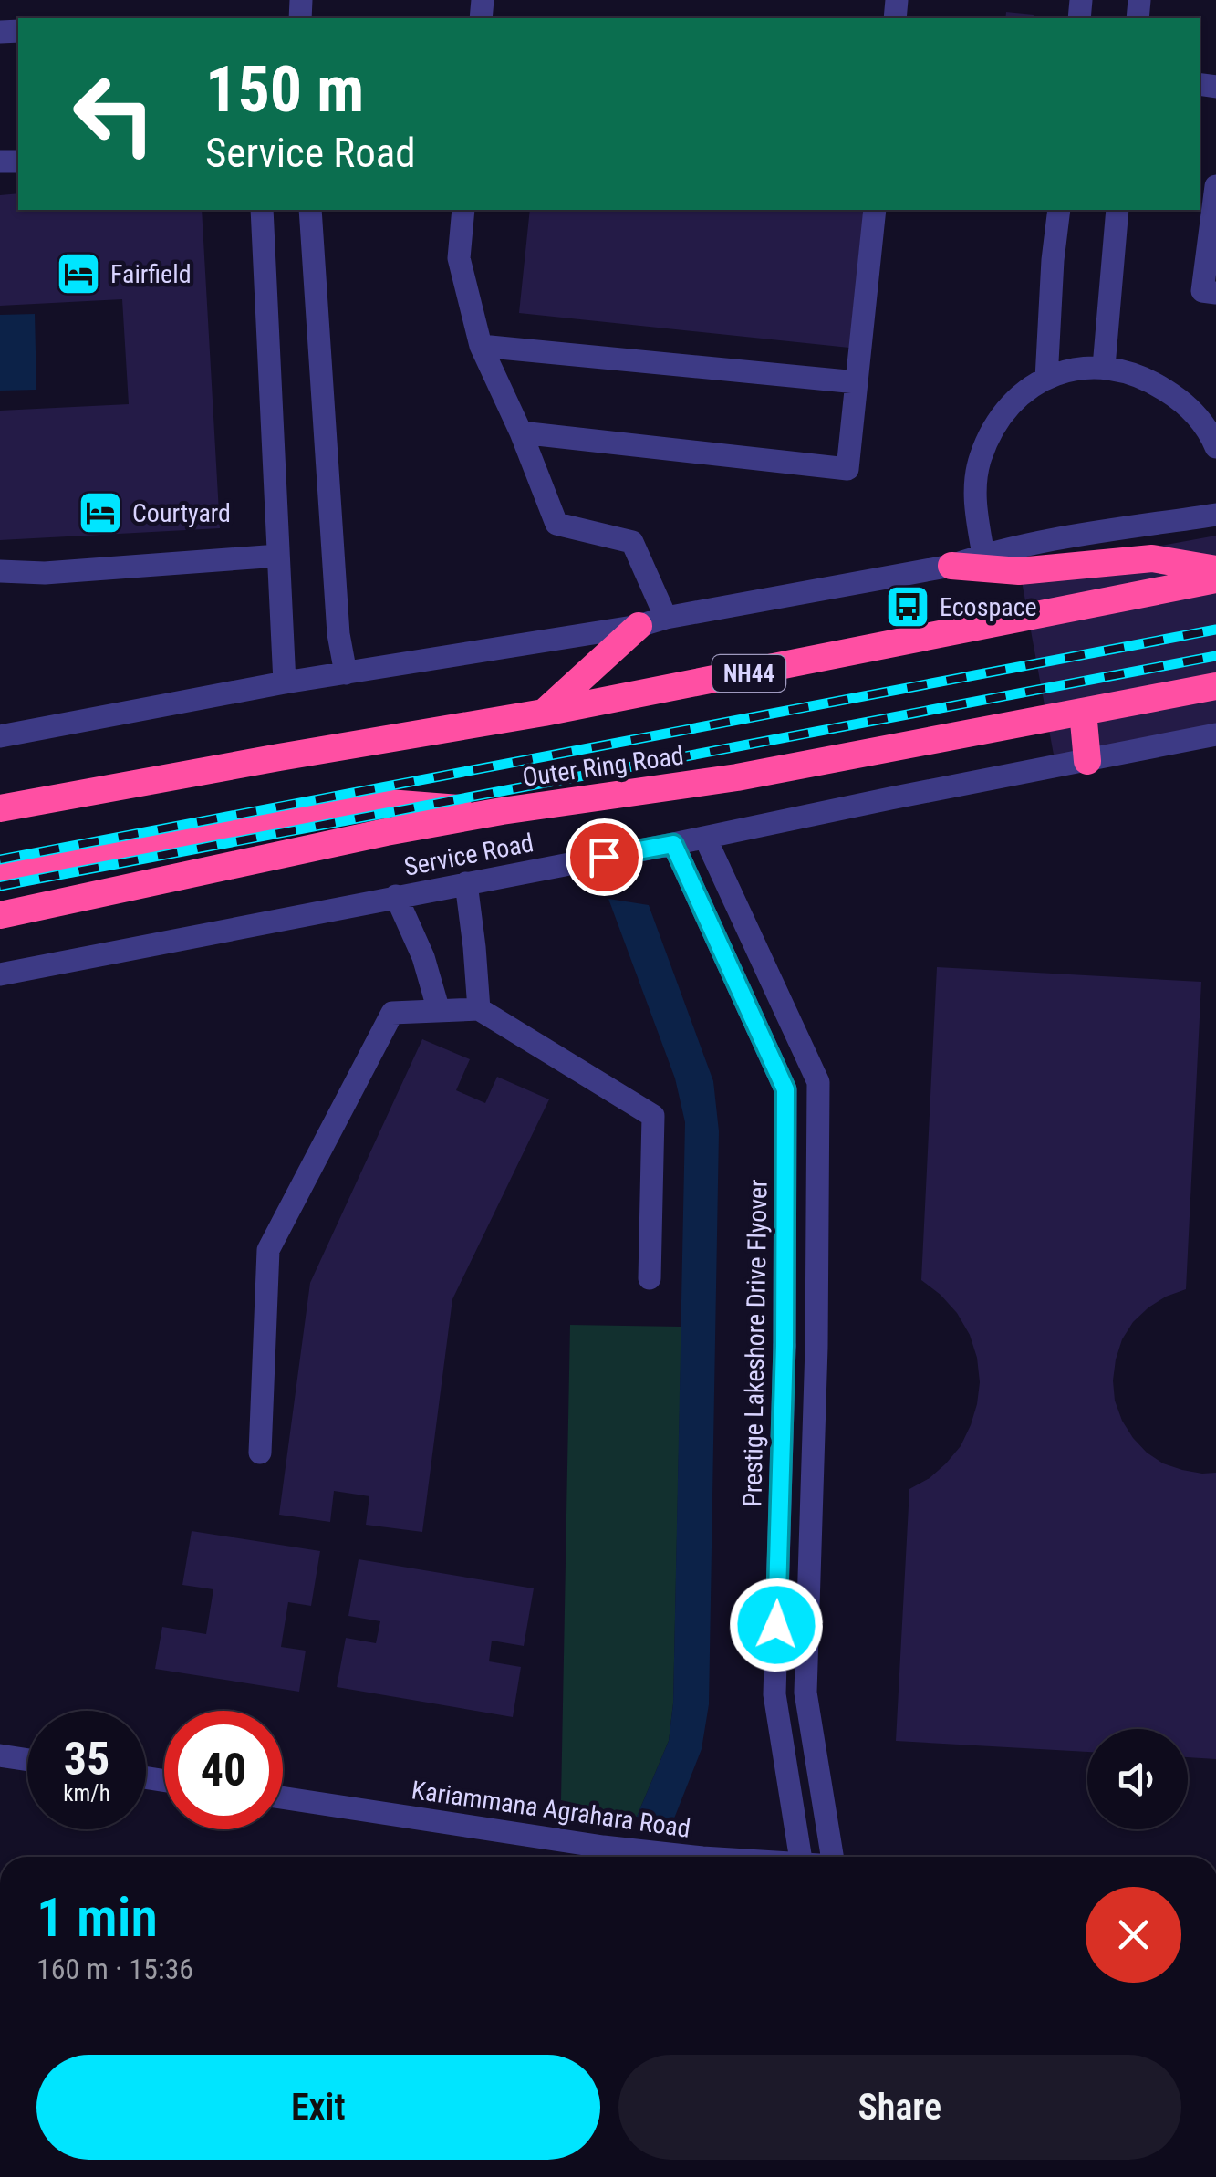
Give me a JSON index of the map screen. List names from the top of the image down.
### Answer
{
  "streets": {
    "highway": ["NH44", "Outer Ring Road"],
    "street": ["Service Road", "Prestige Lakeshore Drive Flyover", "Kariammana Agrahara Road"]
  },
  "crossings": [
    ["Service Road", "Prestige Lakeshore Drive Flyover"]
  ],
  "places": {
    "hotel": ["Fairfield", "Courtyard"],
    "bus stop": ["Ecospace"]
  },
  "page": {
    "turn": ["150 m", "Service Road"],
    "speed": "35 km/h",
    "limit": "40",
    "heading": ["1 min", "160 m · 15:36"],
    "buttons": ["Exit", "Share"]
  }
}
